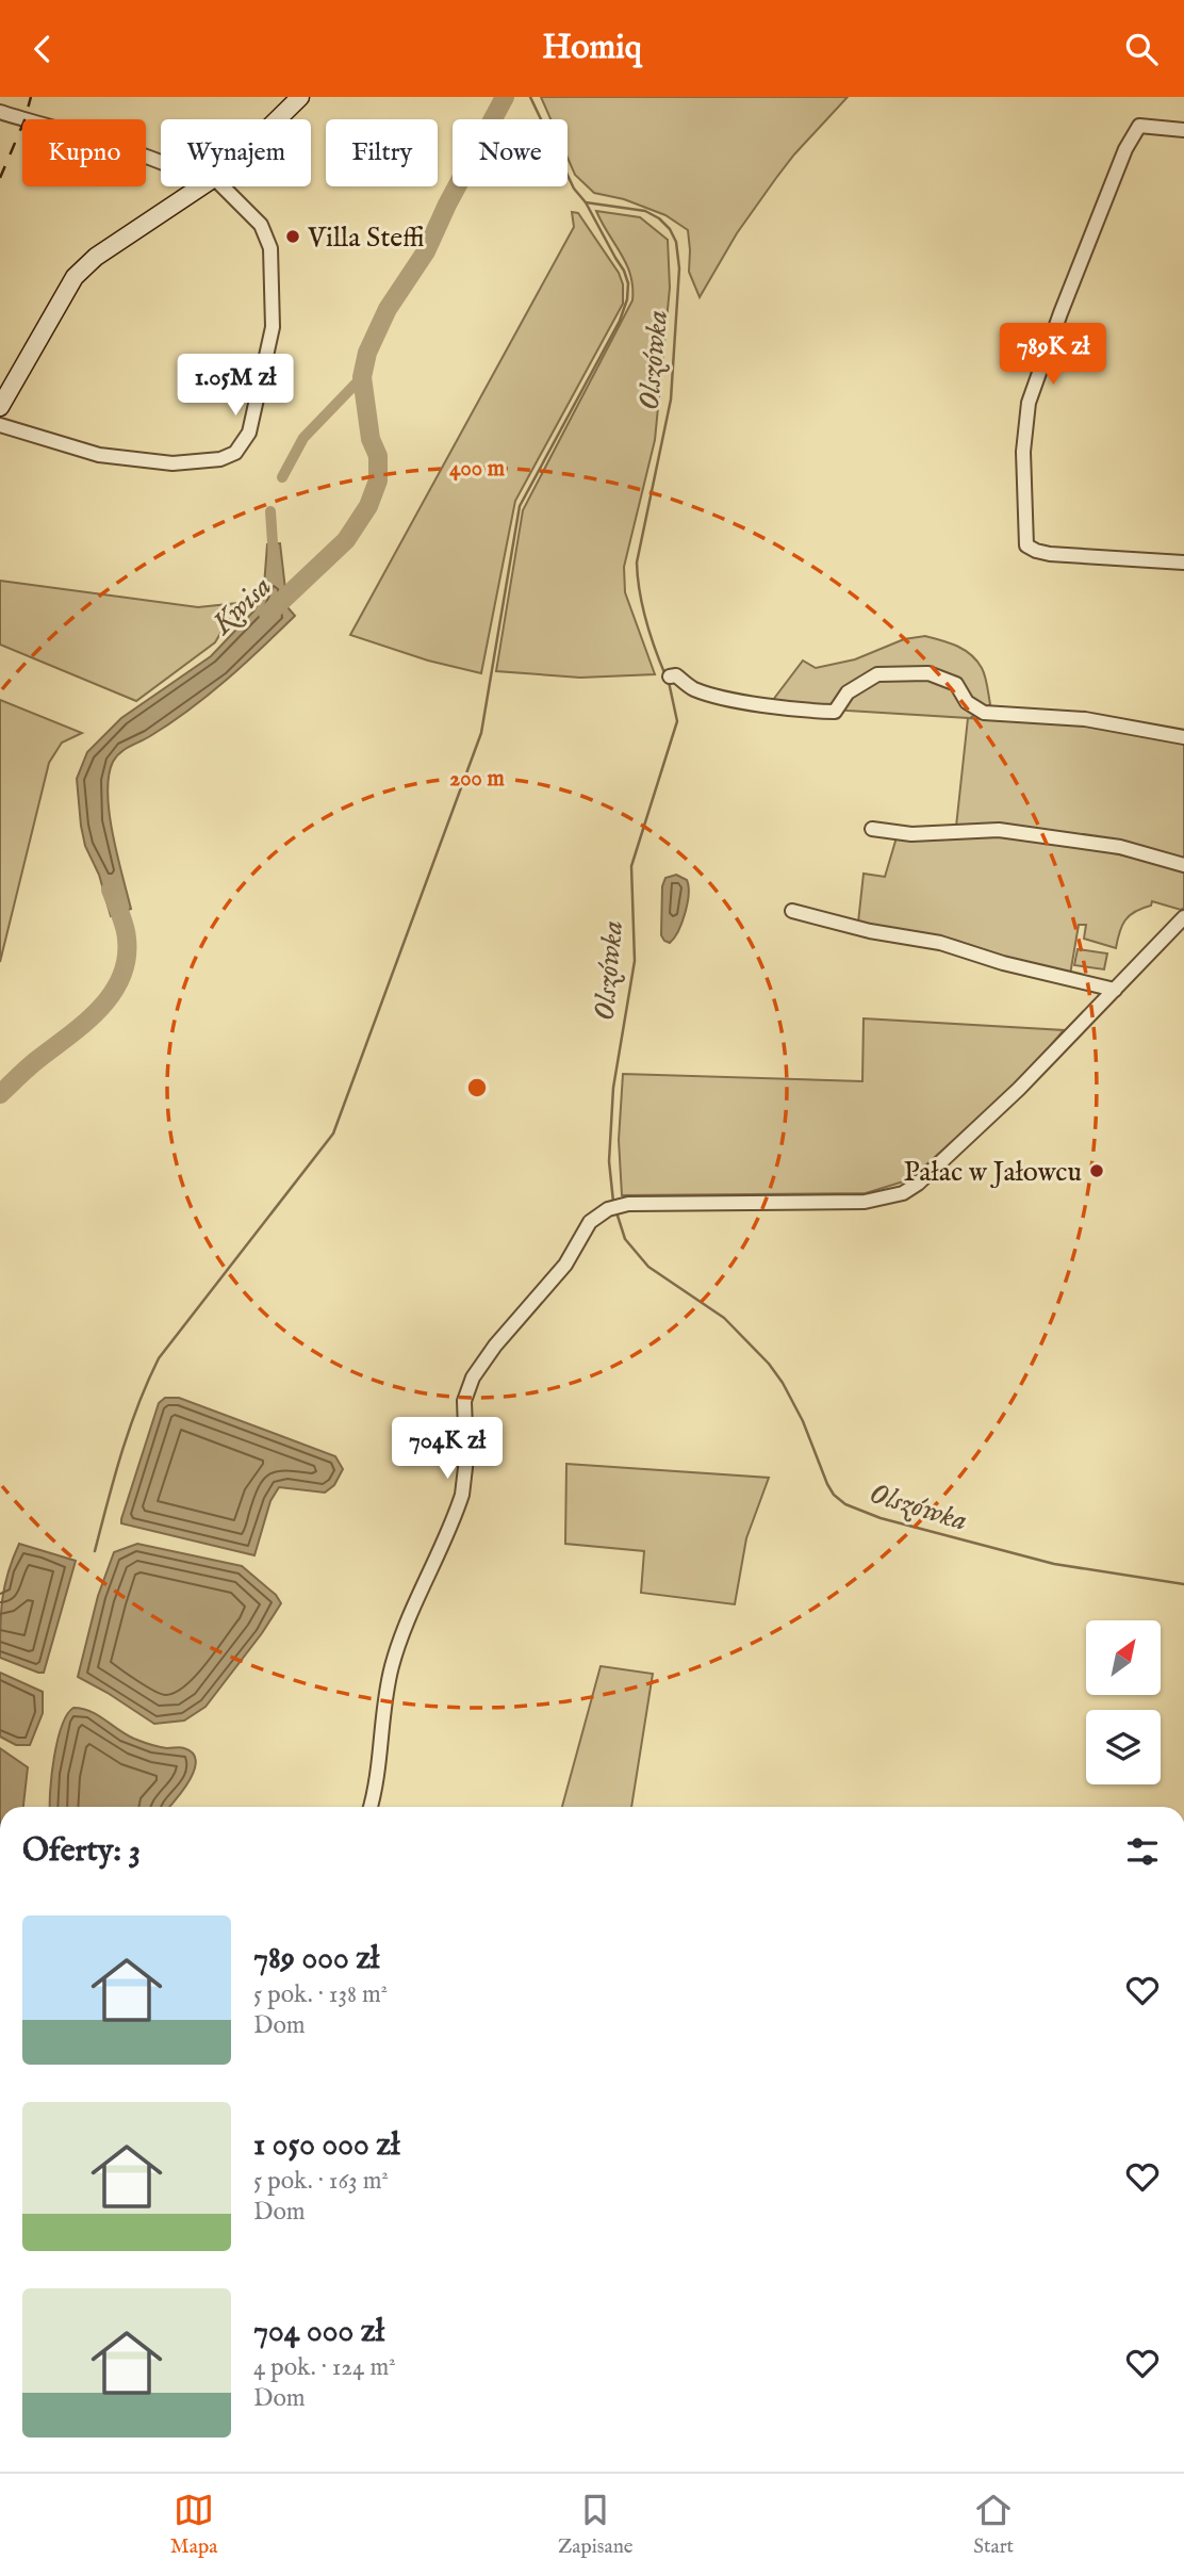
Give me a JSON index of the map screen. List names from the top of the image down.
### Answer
{
  "water": ["Olszówka", "Kwisa"],
  "places": ["Villa Steffi", "Pałac w Jałowcu"],
  "north": "top right",
  "page": {
    "header": "Homiq",
    "chip": [
      "Kupno",
      "Wynajem",
      "Filtry",
      "Nowe"
    ],
    "price": ["789K zł", "1.05M zł", "704K zł"],
    "heading": "Oferty: 3",
    "list": [
      {
        "name": "789 000 zł",
        "note": "5 pok. · 138 m² · Dom"
      },
      {
        "name": "1 050 000 zł",
        "note": "5 pok. · 163 m² · Dom"
      },
      {
        "name": "704 000 zł",
        "note": "4 pok. · 124 m² · Dom"
      }
    ],
    "tabs": ["Mapa", "Zapisane", "Start"]
  },
  "rings": ["400 m", "200 m"]
}
